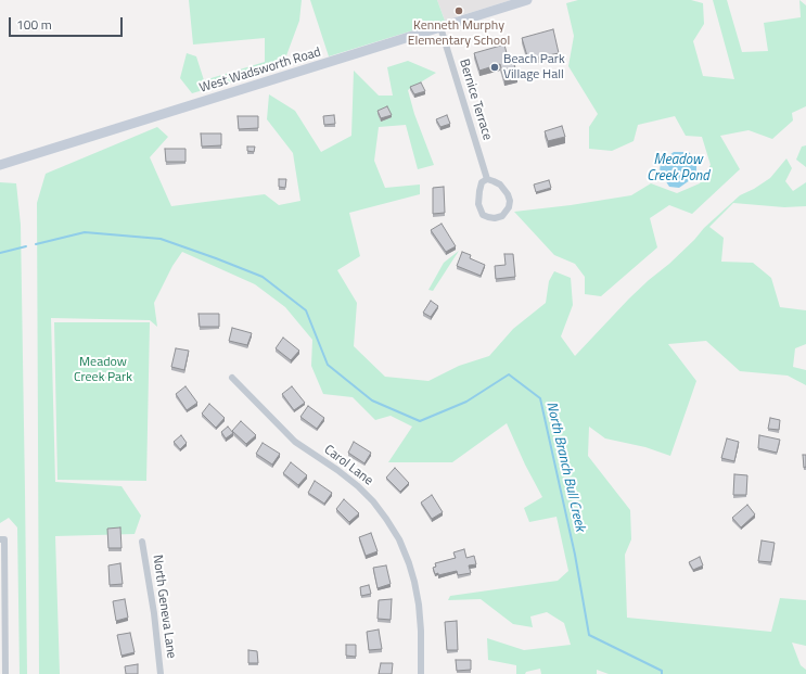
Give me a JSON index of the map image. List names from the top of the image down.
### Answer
{
  "streets": {
    "main road": ["West Wadsworth Road"],
    "street": ["Bernice Terrace", "Carol Lane", "North Geneva Lane"]
  },
  "crossings": [
    ["West Wadsworth Road", "Bernice Terrace"]
  ],
  "water": ["Meadow Creek Pond", "North Branch Bull Creek"],
  "parks": ["Meadow Creek Park"],
  "places": ["Kenneth Murphy Elementary School", "Beach Park Village Hall"],
  "scale_bar": "100 m"
}
